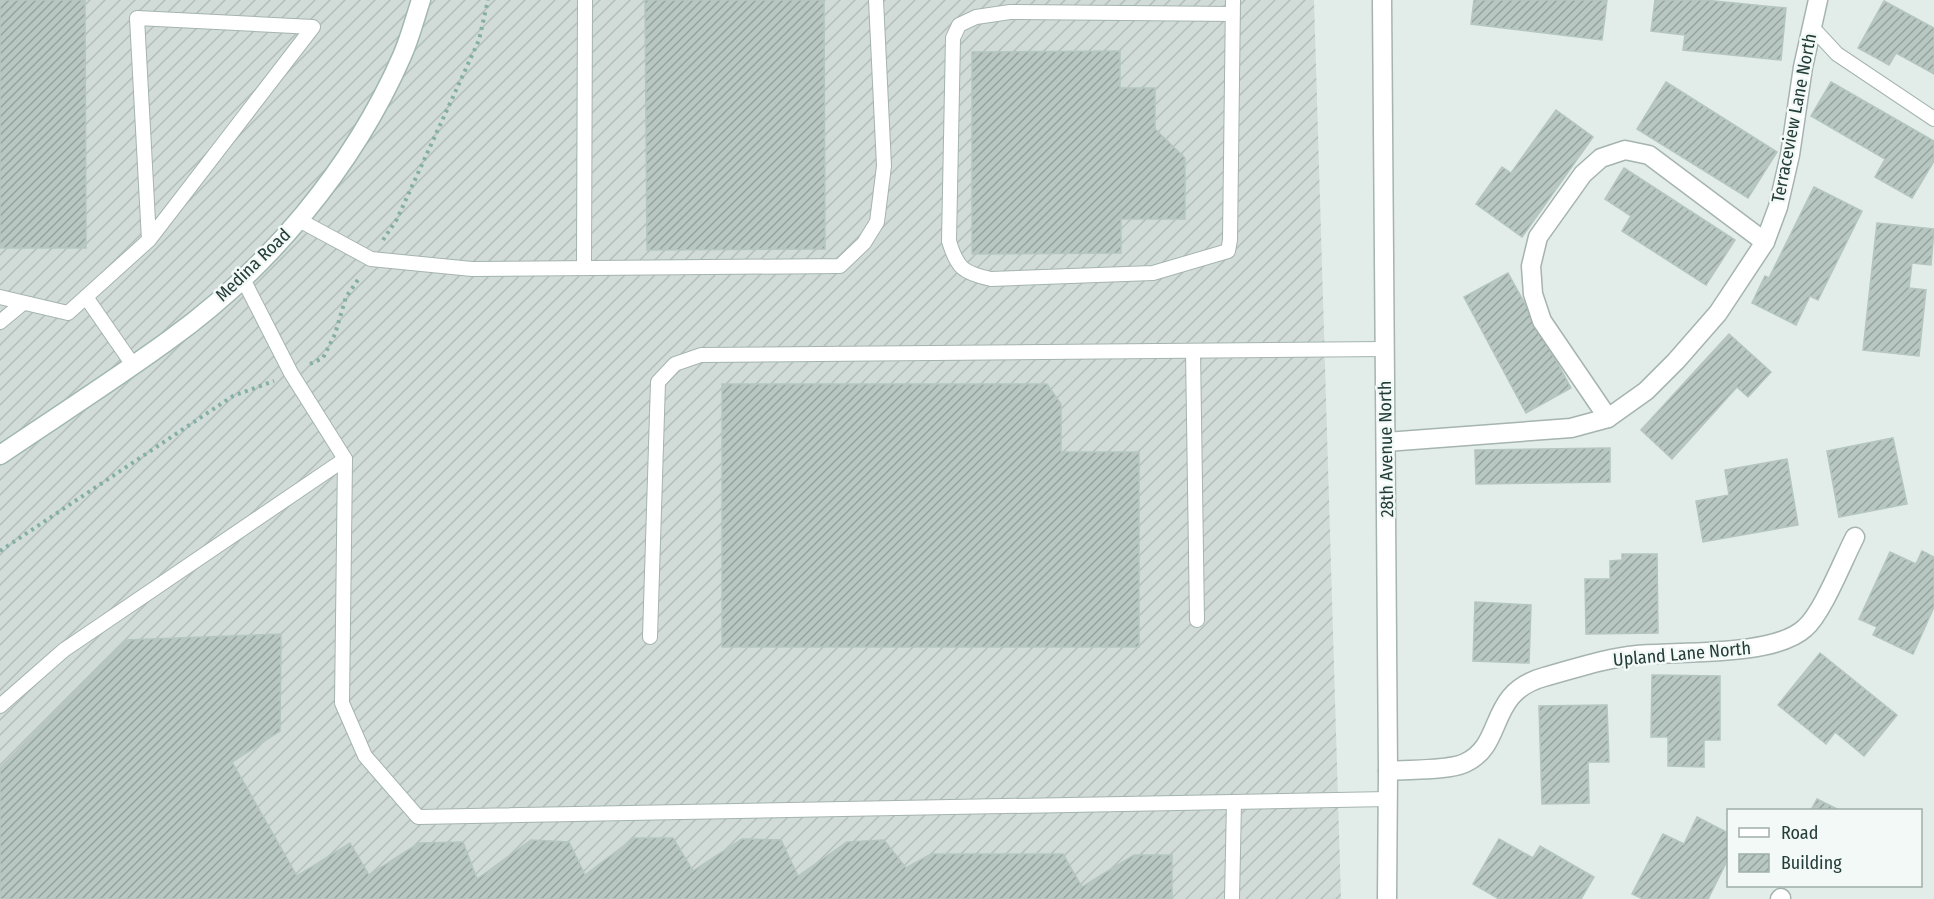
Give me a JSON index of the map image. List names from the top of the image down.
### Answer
{
  "streets": {
    "street": [
      "Terraceview Lane North",
      "Medina Road",
      "28th Avenue North",
      "Upland Lane North"
    ]
  },
  "crossings": [
    ["Terraceview Lane North", "28th Avenue North"],
    ["28th Avenue North", "Upland Lane North"]
  ],
  "legend": ["Road", "Building"]
}
